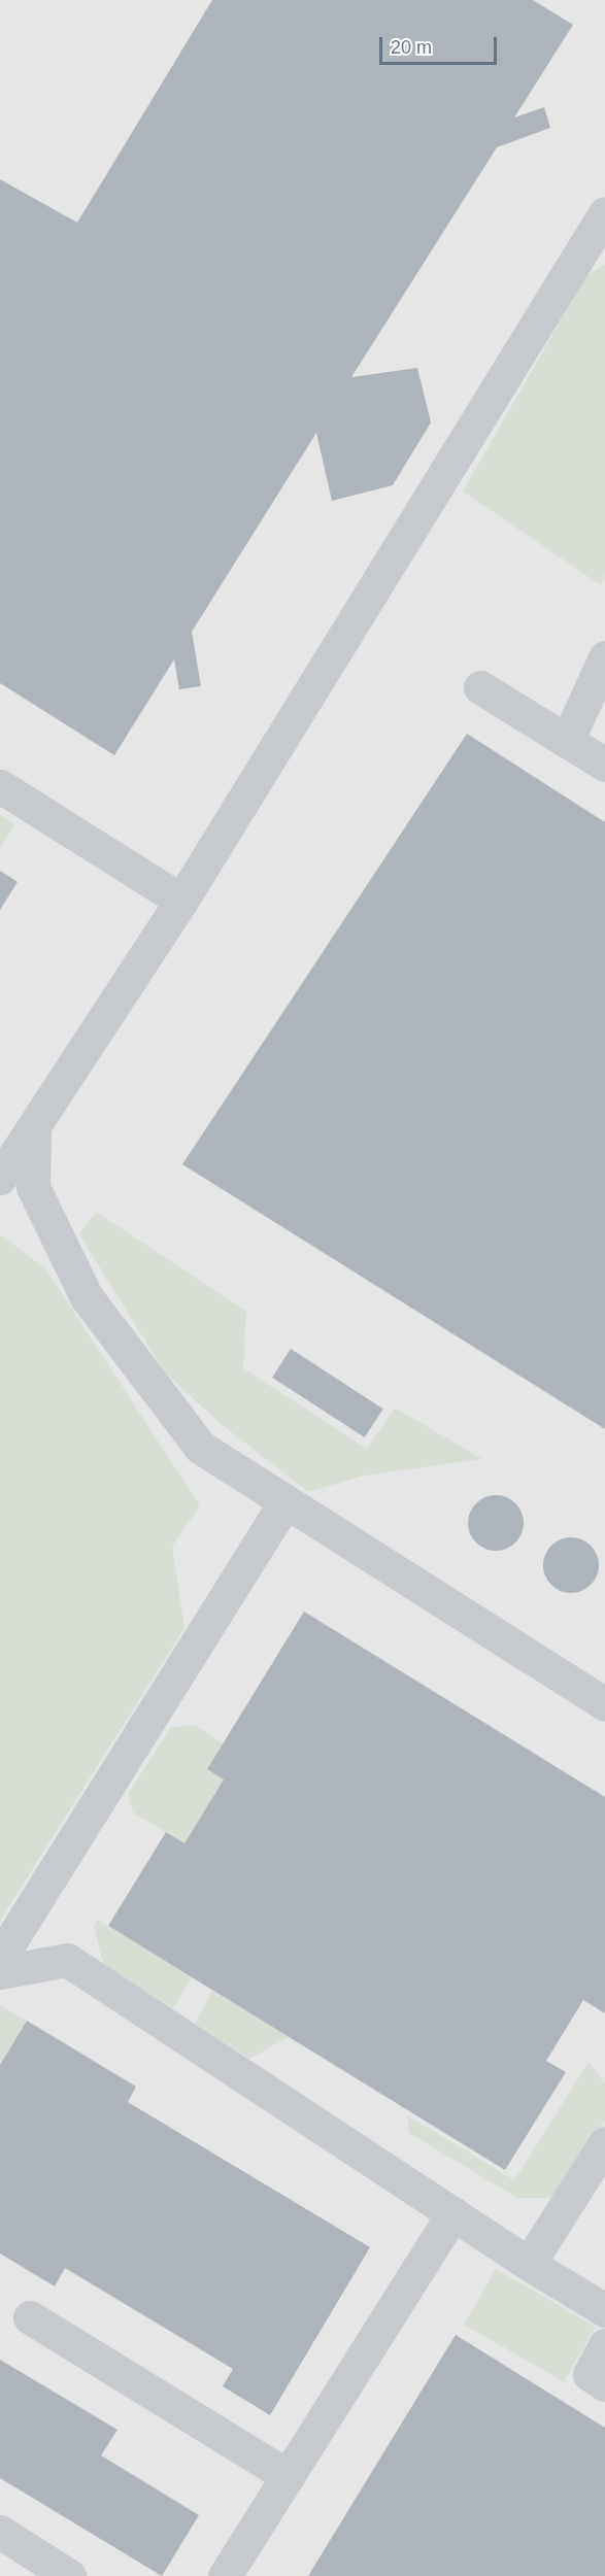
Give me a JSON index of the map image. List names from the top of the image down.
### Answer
{
  "scale_bar": "20 m"
}
